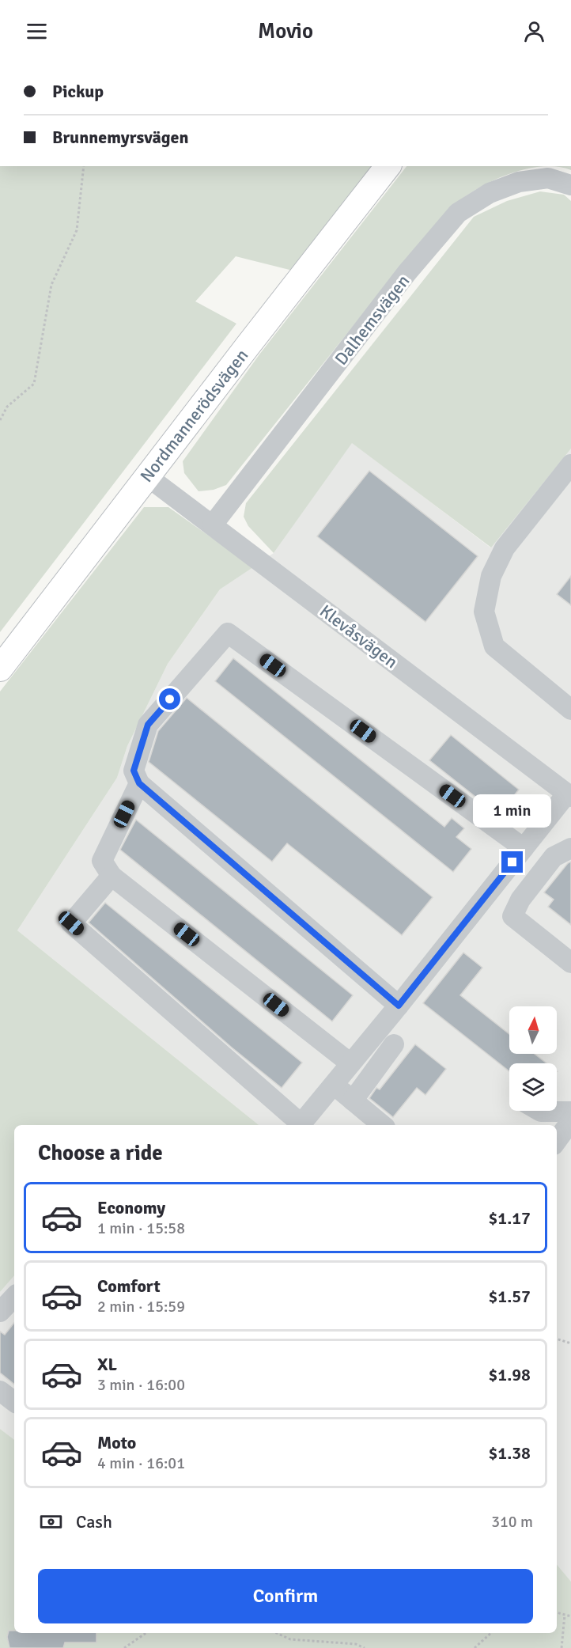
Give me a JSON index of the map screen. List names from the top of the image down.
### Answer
{
  "streets": {
    "main road": ["Nordmannerödsvägen"],
    "street": ["Dalhemsvägen", "Klevåsvägen"]
  },
  "crossings": [
    ["Dalhemsvägen", "Klevåsvägen"],
    ["Nordmannerödsvägen", "Klevåsvägen"]
  ],
  "north": "top",
  "page": {
    "header": "Movio",
    "banner": ["Pickup", "Brunnemyrsvägen"],
    "bubble": "1 min",
    "heading": "Choose a ride",
    "list": [
      {
        "name": "Economy",
        "note": "1 min · 15:58",
        "value": "$1.17"
      },
      {
        "name": "Comfort",
        "note": "2 min · 15:59",
        "value": "$1.57"
      },
      {
        "name": "XL",
        "note": "3 min · 16:00",
        "value": "$1.98"
      },
      {
        "name": "Moto",
        "note": "4 min · 16:01",
        "value": "$1.38"
      }
    ],
    "pay": ["Cash", "310 m"],
    "buttons": "Confirm"
  }
}
